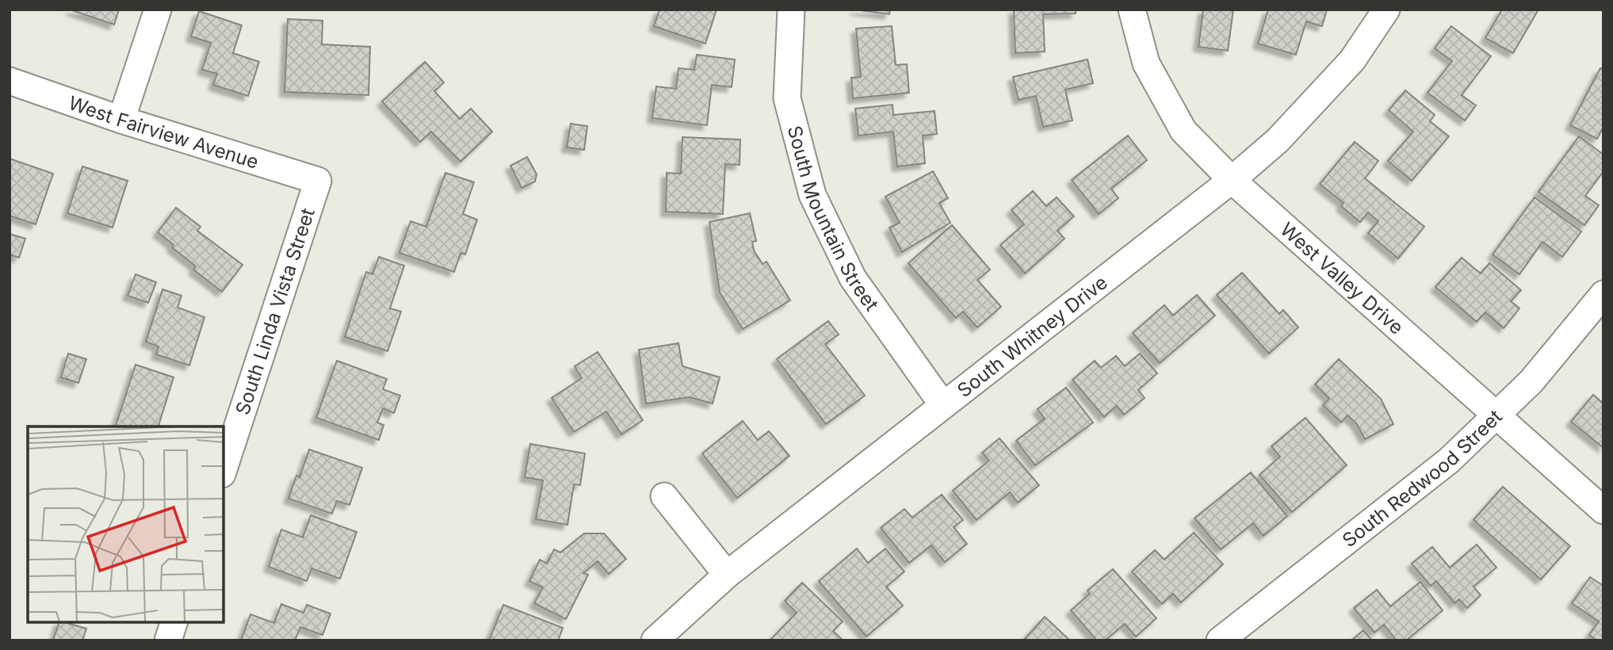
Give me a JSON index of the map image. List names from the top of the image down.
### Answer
{
  "streets": {
    "street": [
      "West Fairview Avenue",
      "South Mountain Street",
      "West Valley Drive",
      "South Linda Vista Street",
      "South Whitney Drive",
      "South Redwood Street"
    ]
  },
  "crossings": [
    ["West Fairview Avenue", "South Linda Vista Street"],
    ["South Mountain Street", "South Whitney Drive"],
    ["West Valley Drive", "South Whitney Drive"],
    ["West Valley Drive", "South Redwood Street"]
  ]
}
